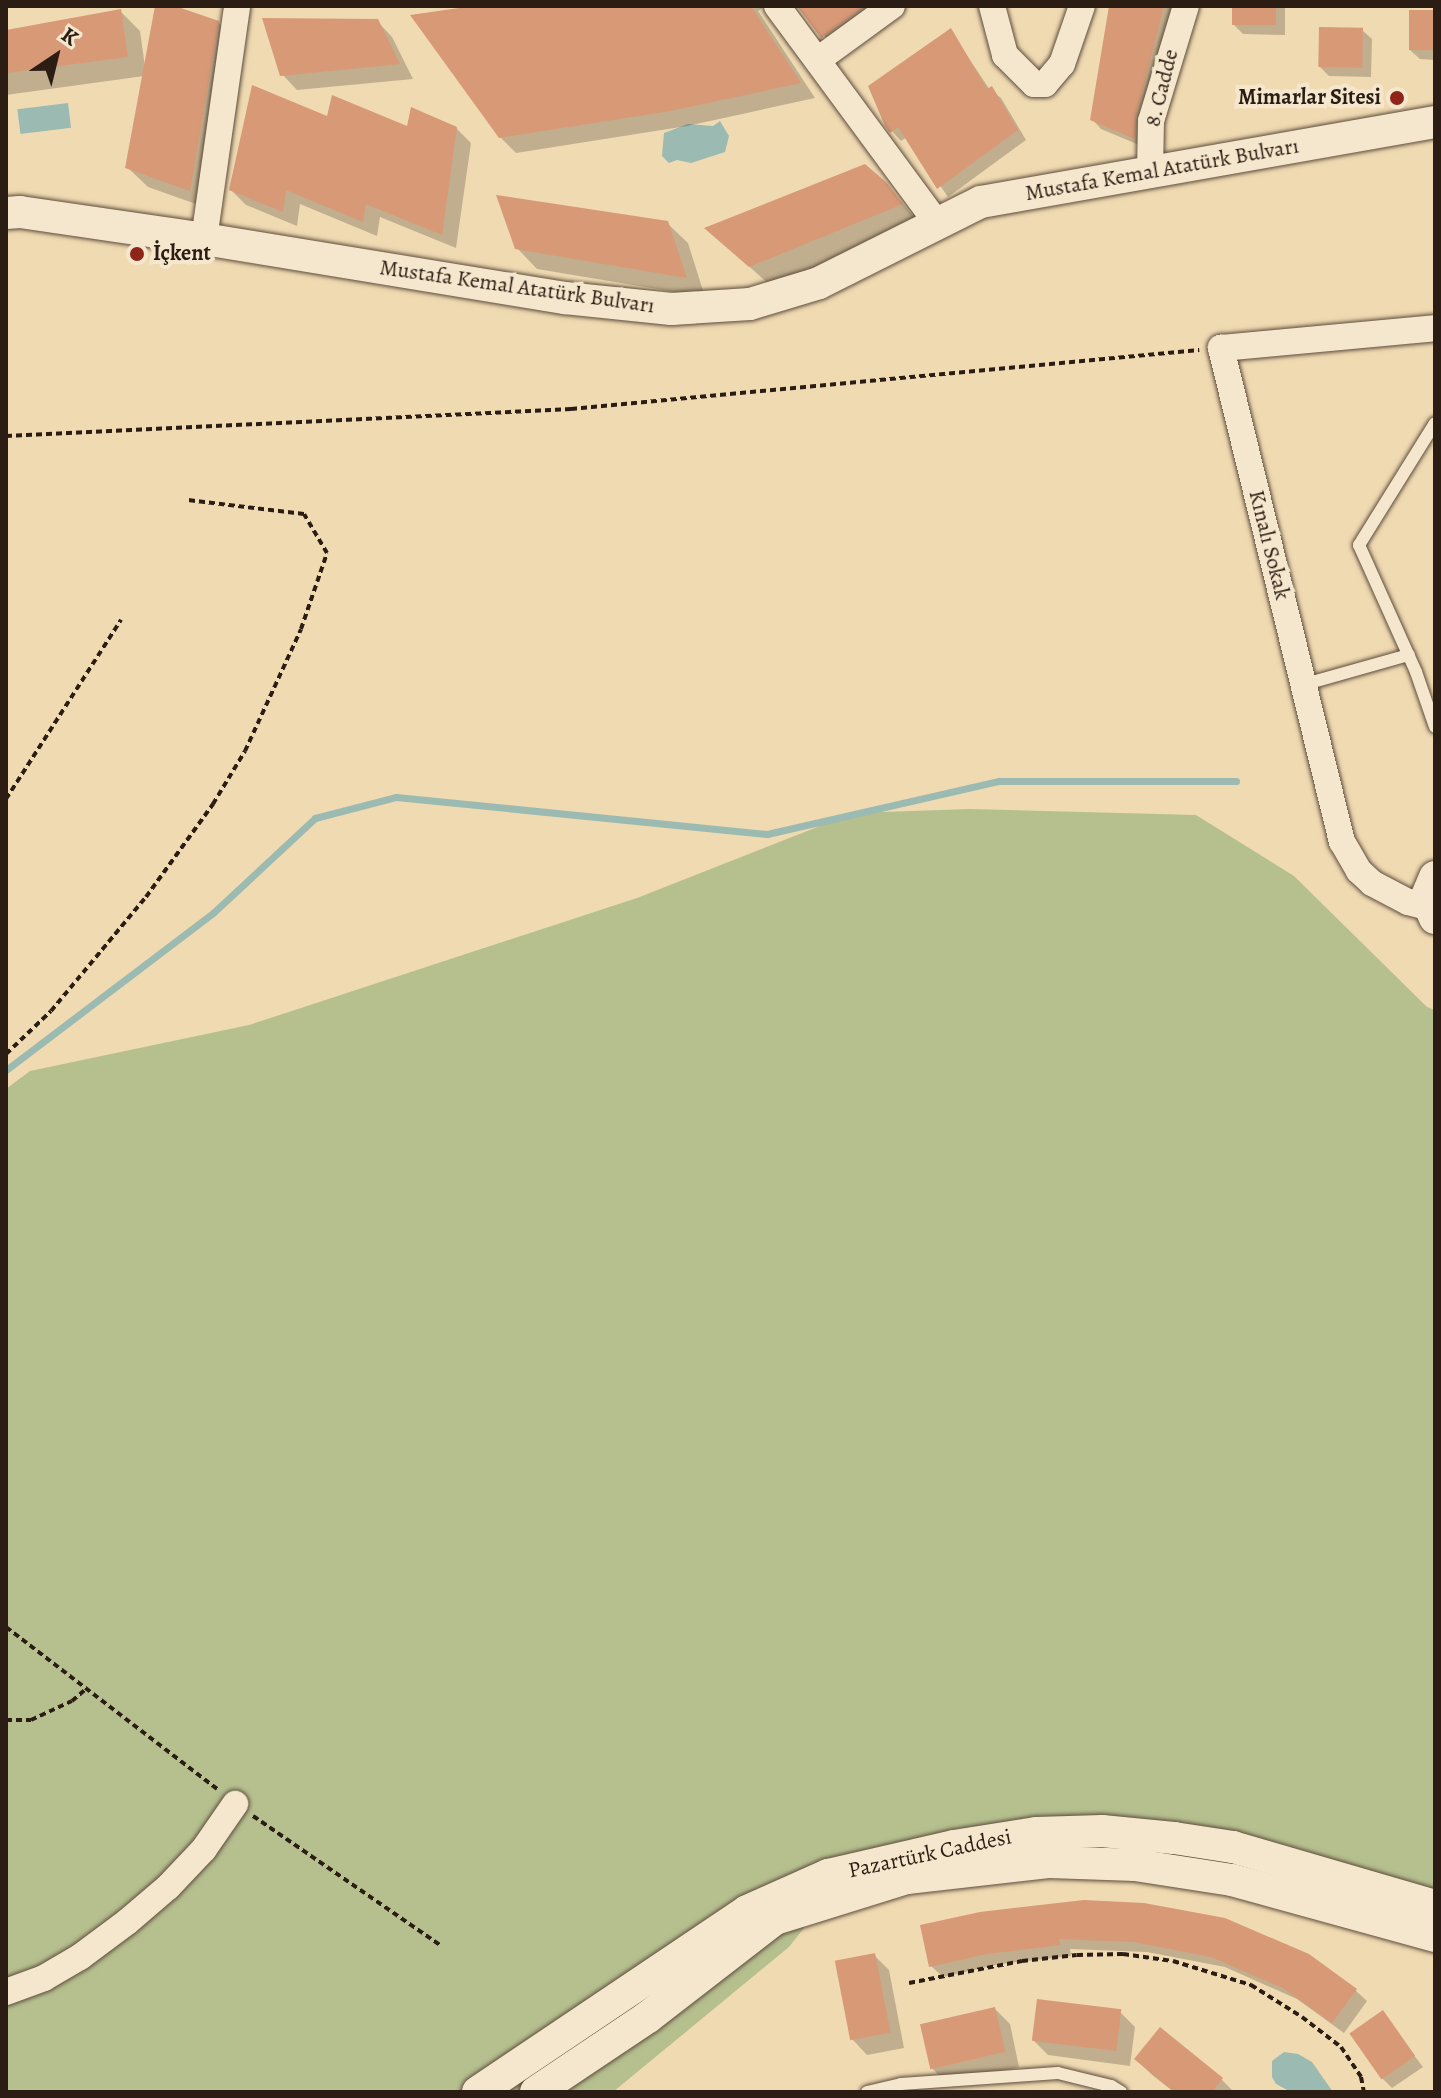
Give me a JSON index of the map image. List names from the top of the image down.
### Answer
{
  "streets": {
    "street": [
      "8. Cadde",
      "Mustafa Kemal Atatürk Bulvarı",
      "Kınalı Sokak",
      "Pazartürk Caddesi"
    ]
  },
  "crossings": [
    ["8. Cadde", "Mustafa Kemal Atatürk Bulvarı"]
  ],
  "places": ["Mimarlar Sitesi", "İçkent"],
  "north": "top right"
}
